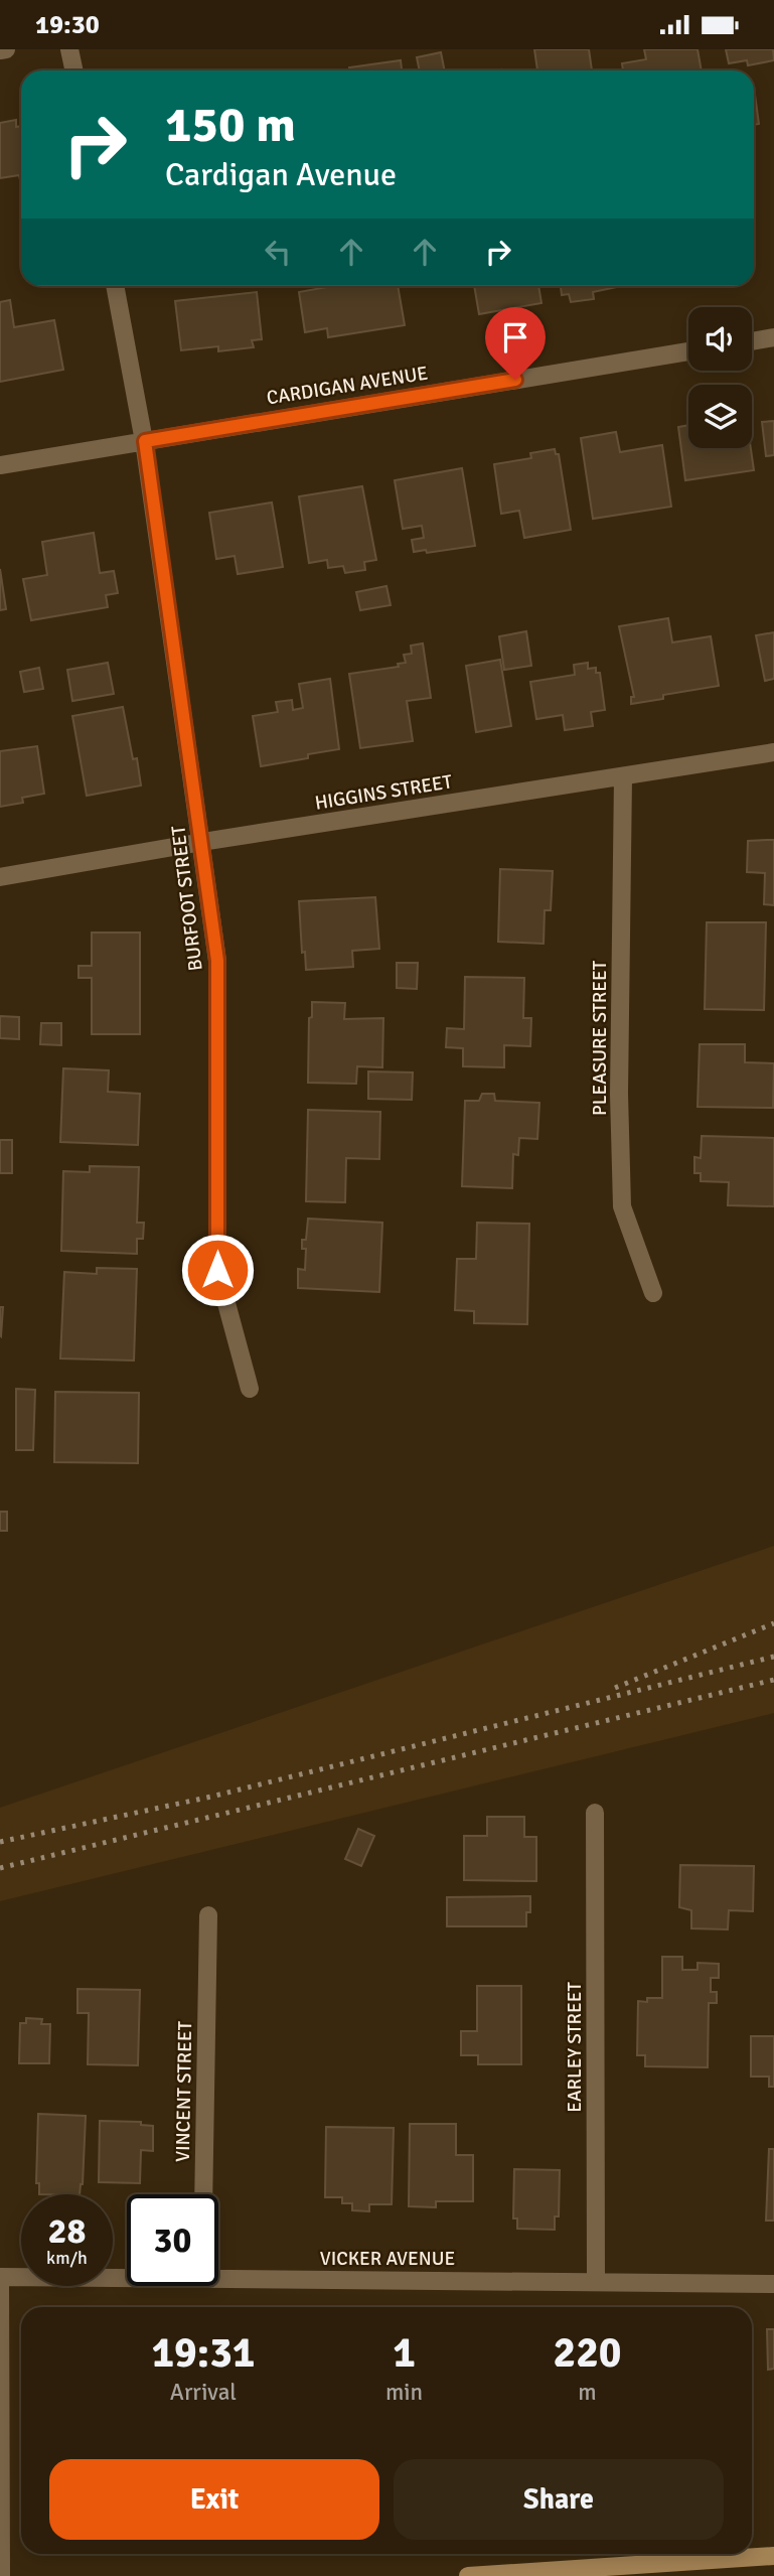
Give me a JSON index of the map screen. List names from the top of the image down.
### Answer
{
  "streets": {
    "street": [
      "CARDIGAN AVENUE",
      "HIGGINS STREET",
      "BURFOOT STREET",
      "PLEASURE STREET",
      "EARLEY STREET",
      "VINCENT STREET",
      "VICKER AVENUE"
    ]
  },
  "crossings": [
    ["CARDIGAN AVENUE", "BURFOOT STREET"],
    ["HIGGINS STREET", "BURFOOT STREET"],
    ["HIGGINS STREET", "PLEASURE STREET"],
    ["EARLEY STREET", "VICKER AVENUE"]
  ],
  "page": {
    "status": "19:30",
    "turn": ["150 m", "Cardigan Avenue"],
    "speed": "28 km/h",
    "limit": "30",
    "eta": [
      "19:31",
      "Arrival",
      "1",
      "min",
      "220",
      "m"
    ],
    "buttons": ["Exit", "Share"]
  }
}
